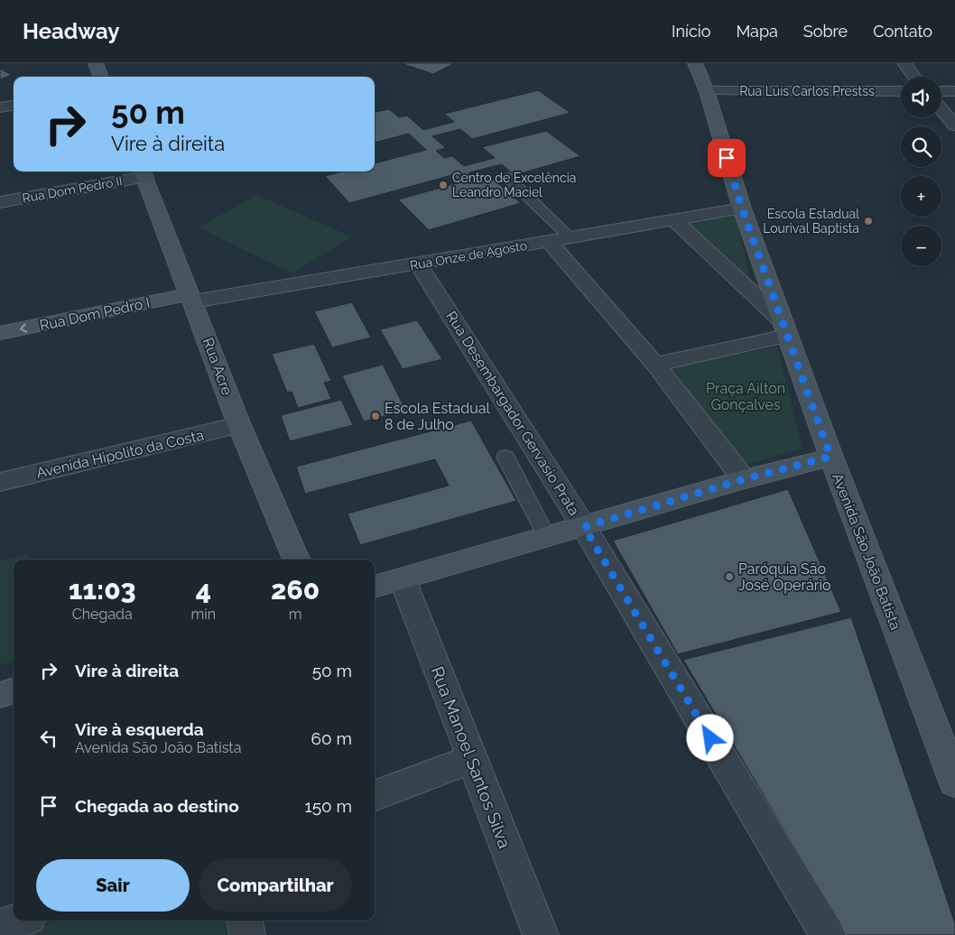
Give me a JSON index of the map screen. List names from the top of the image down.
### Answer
{
  "streets": {
    "street": [
      "Rua Luís Carlos Prestss",
      "Rua Dom Pedro II",
      "Rua Onze de Agosto",
      "Rua Dom Pedro I",
      "Rua Acre",
      "Rua Desembargador Gervasio Prata",
      "Avenida Hipolito da Costa",
      "Avenida São João Batista",
      "Rua Manoel Santos Silva"
    ]
  },
  "crossings": [
    ["Rua Luís Carlos Prestss", "Avenida São João Batista"],
    ["Rua Dom Pedro II", "Rua Acre"],
    ["Rua Onze de Agosto", "Rua Dom Pedro I"],
    ["Rua Onze de Agosto", "Rua Acre"],
    ["Rua Onze de Agosto", "Rua Desembargador Gervasio Prata"],
    ["Rua Onze de Agosto", "Avenida São João Batista"],
    ["Rua Dom Pedro I", "Rua Acre"],
    ["Rua Acre", "Avenida Hipolito da Costa"]
  ],
  "one_way": ["Rua Dom Pedro I"],
  "parks": ["Praça Ailton Gonçalves"],
  "places": [
    "Centro de Excelência Leandro Maciel",
    "Escola Estadual Lourival Baptista",
    "Escola Estadual 8 de Julho",
    "Paróquia São José Operário"
  ],
  "page": {
    "header": "Headway",
    "nav": [
      "Início",
      "Mapa",
      "Sobre",
      "Contato"
    ],
    "map_buttons": ["+", "−"],
    "turn": ["50 m", "Vire à direita"],
    "eta": [
      "11:03",
      "Chegada",
      "4",
      "min",
      "260",
      "m"
    ],
    "list": [
      {
        "name": "Vire à direita",
        "value": "50 m"
      },
      {
        "name": "Vire à esquerda",
        "note": "Avenida São João Batista",
        "value": "60 m"
      },
      {
        "name": "Chegada ao destino",
        "value": "150 m"
      }
    ],
    "buttons": ["Sair", "Compartilhar"]
  }
}
